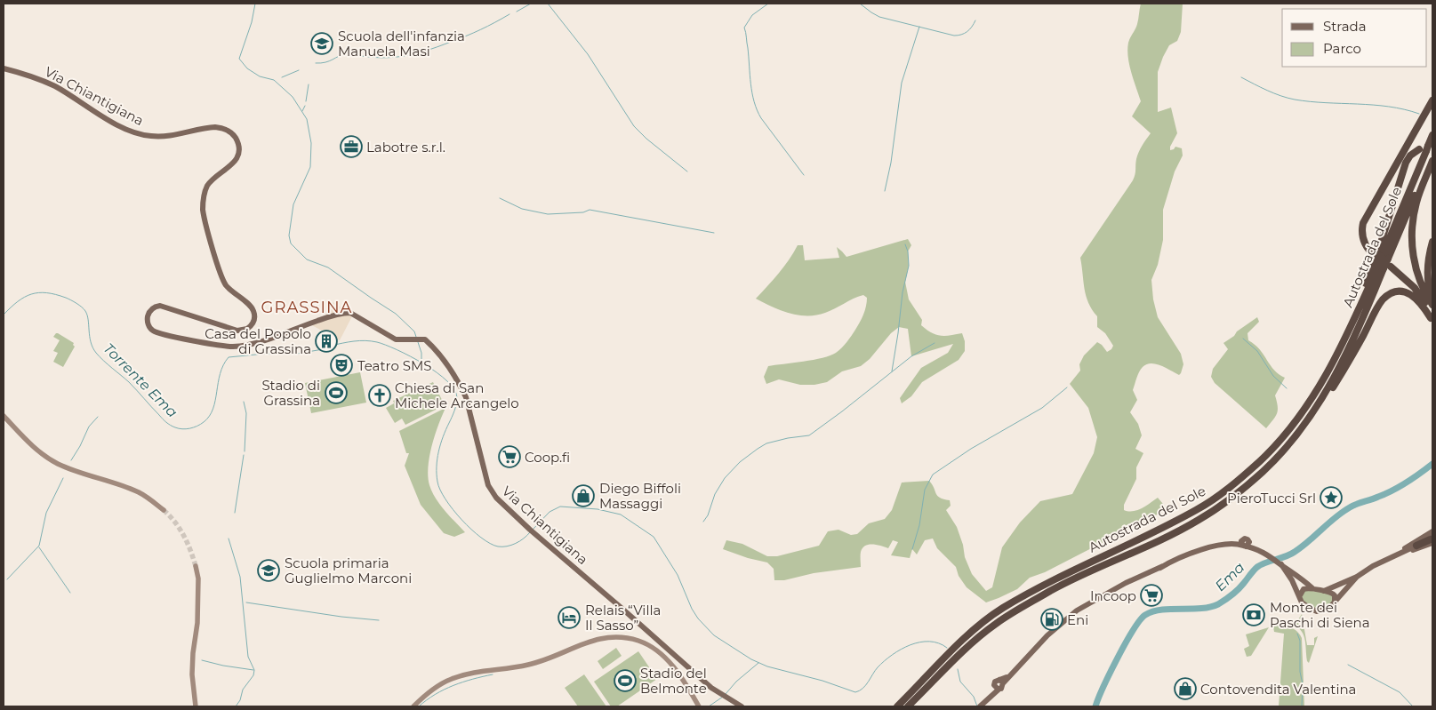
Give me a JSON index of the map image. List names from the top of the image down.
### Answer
{
  "streets": {
    "highway": ["Autostrada del Sole"],
    "main road": ["Via Chiantigiana"]
  },
  "districts": ["GRASSINA"],
  "water": ["Torrente Ema", "Ema"],
  "places": {
    "school or university": ["Scuola dell'infanzia Manuela Masi", "Scuola primaria Guglielmo Marconi"],
    "office": ["Labotre s.r.l."],
    "building": ["Casa del Popolo di Grassina"],
    "theatre": ["Teatro SMS"],
    "sports": ["Stadio di Grassina", "Stadio del Belmonte"],
    "church": ["Chiesa di San Michele Arcangelo"],
    "supermarket": ["Coop.fi", "Incoop"],
    "shop": ["Diego Biffoli Massaggi", "Contovendita Valentina"],
    "place": ["PieroTucci Srl"],
    "bank": ["Monte dei Paschi di Siena"],
    "hotel": ["Relais “Villa Il Sasso”"],
    "fuel station": ["Eni"]
  },
  "legend": ["Strada", "Parco"]
}
